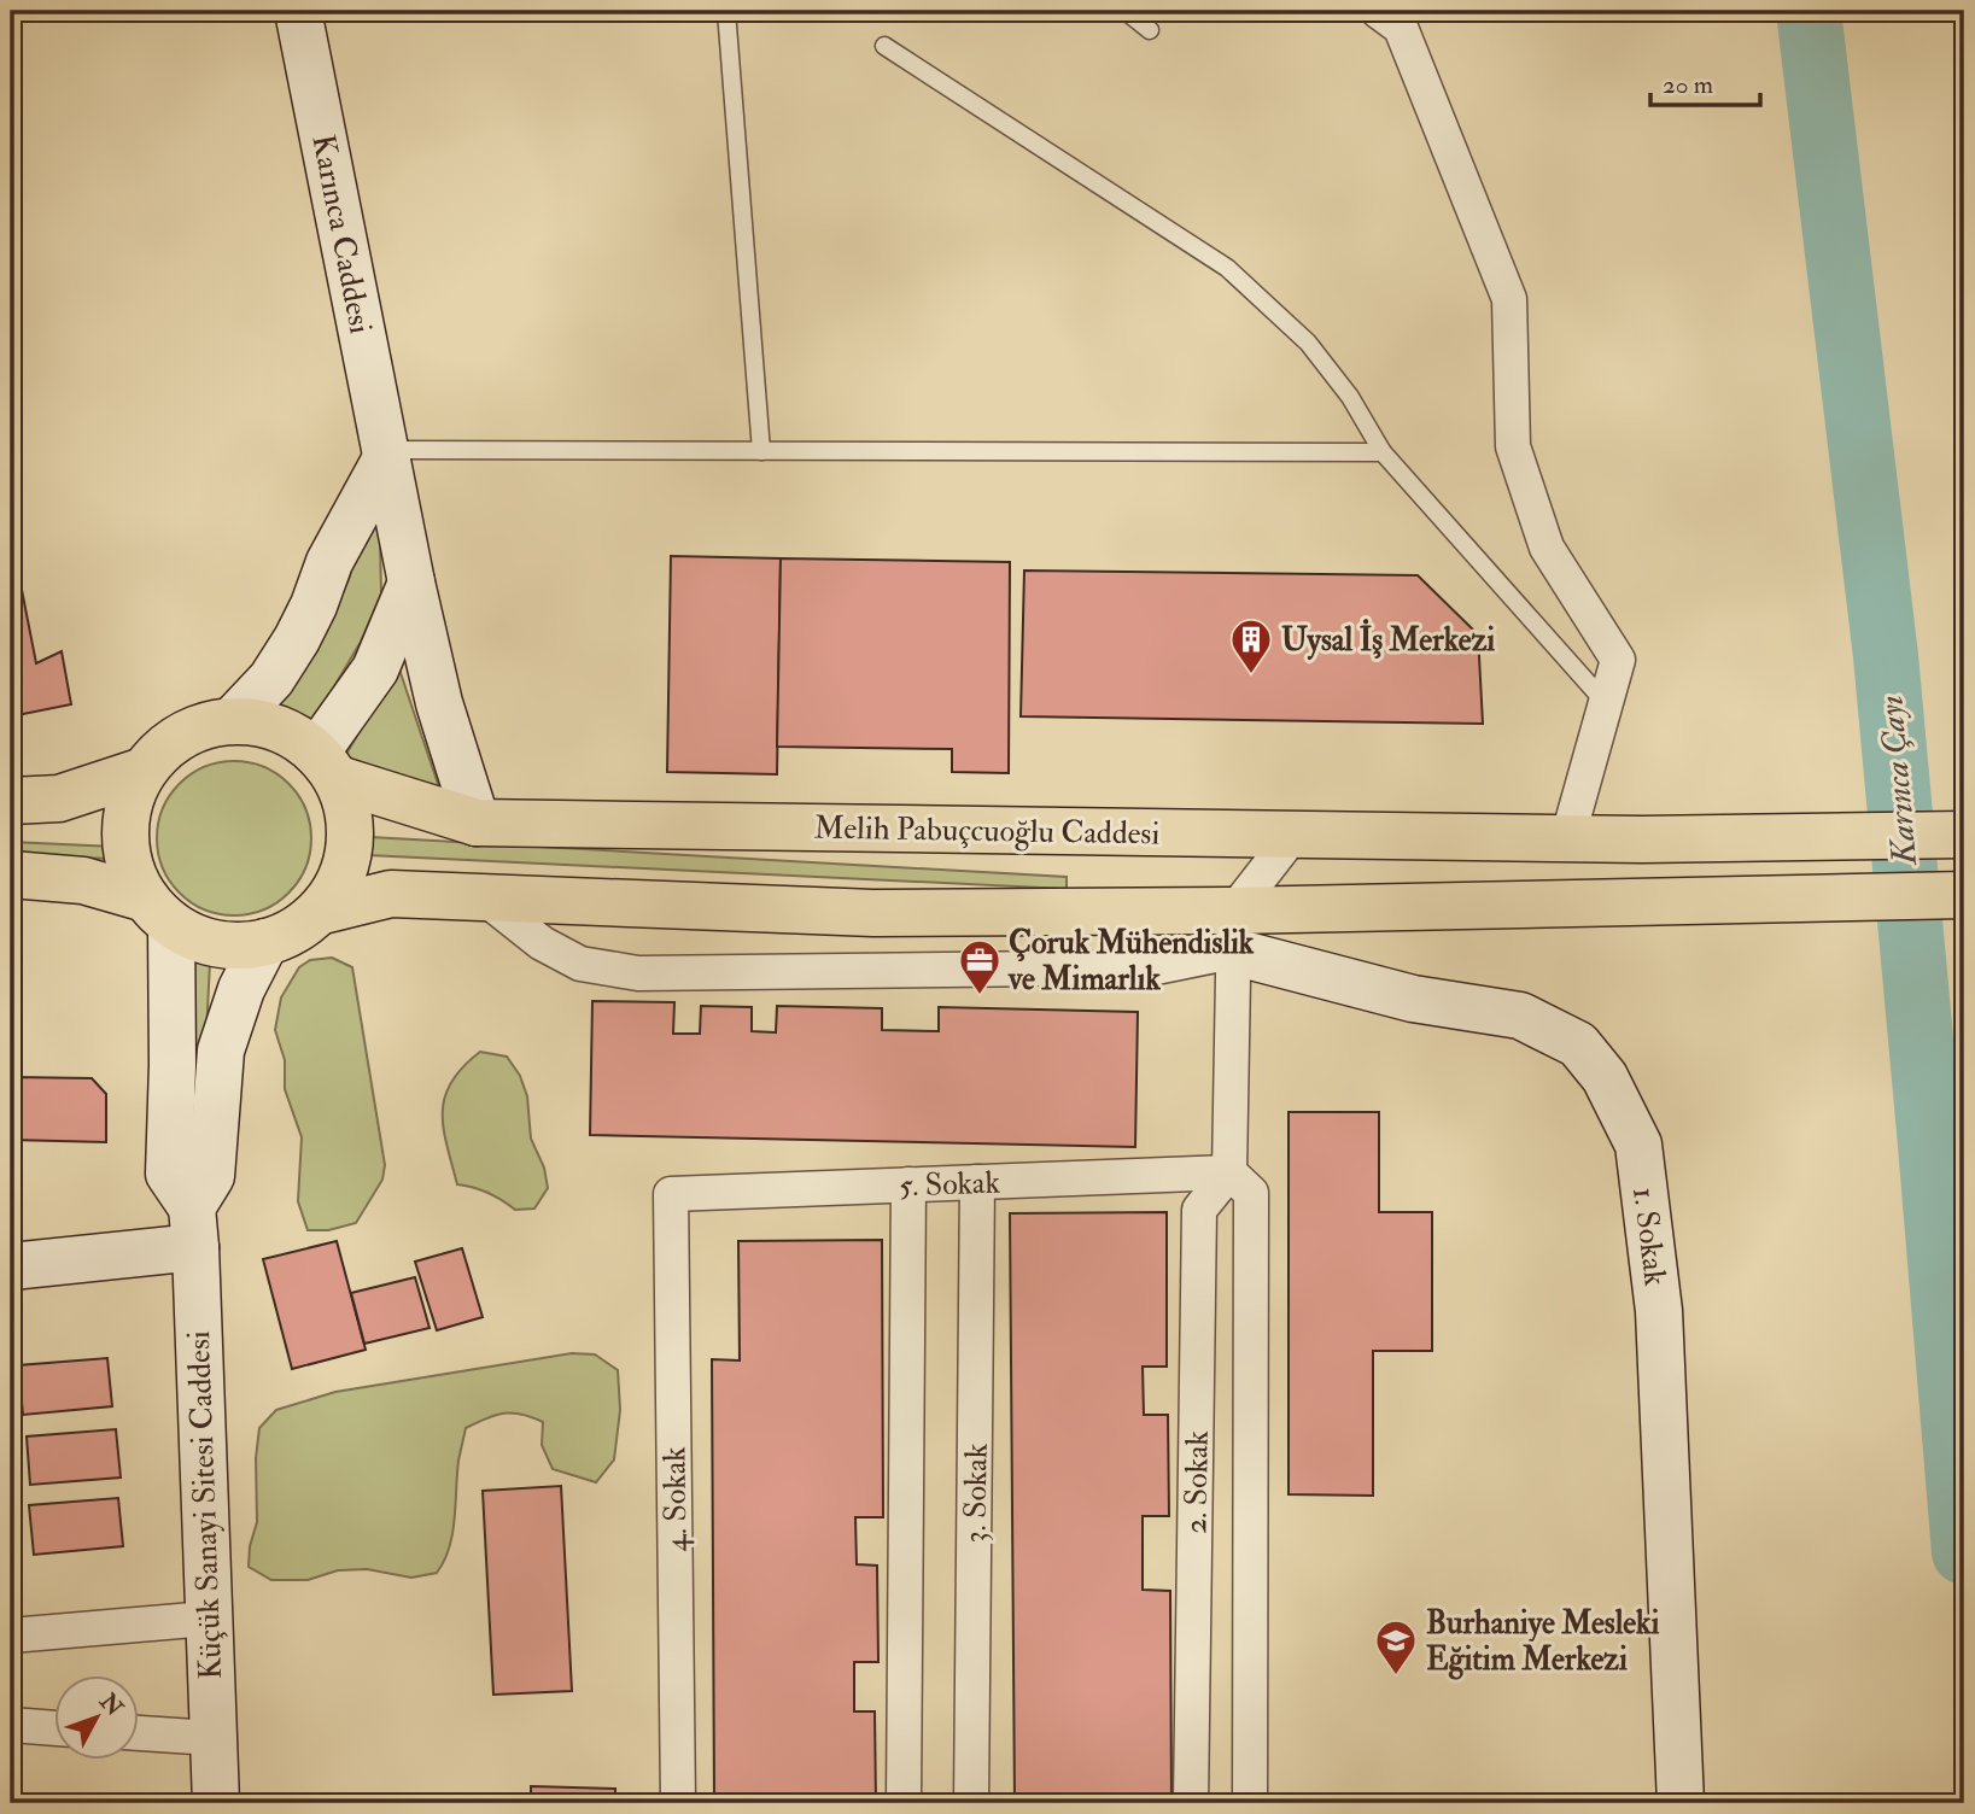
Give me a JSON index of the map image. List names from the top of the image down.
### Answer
{
  "streets": {
    "main road": ["Melih Pabuçcuoğlu Caddesi"],
    "street": [
      "Karınca Caddesi",
      "5. Sokak",
      "1. Sokak",
      "2. Sokak",
      "3. Sokak",
      "4. Sokak",
      "Küçük Sanayi Sitesi Caddesi"
    ]
  },
  "crossings": [
    ["Karınca Caddesi", "Melih Pabuçcuoğlu Caddesi"],
    ["5. Sokak", "2. Sokak"],
    ["5. Sokak", "3. Sokak"],
    ["5. Sokak", "4. Sokak"]
  ],
  "water": ["Karınca Çayı"],
  "places": {
    "building": ["Uysal İş Merkezi"],
    "office": ["Çoruk Mühendislik ve Mimarlık"],
    "school or university": ["Burhaniye Mesleki Eğitim Merkezi"]
  },
  "scale_bar": "20 m",
  "north": "top right"
}
